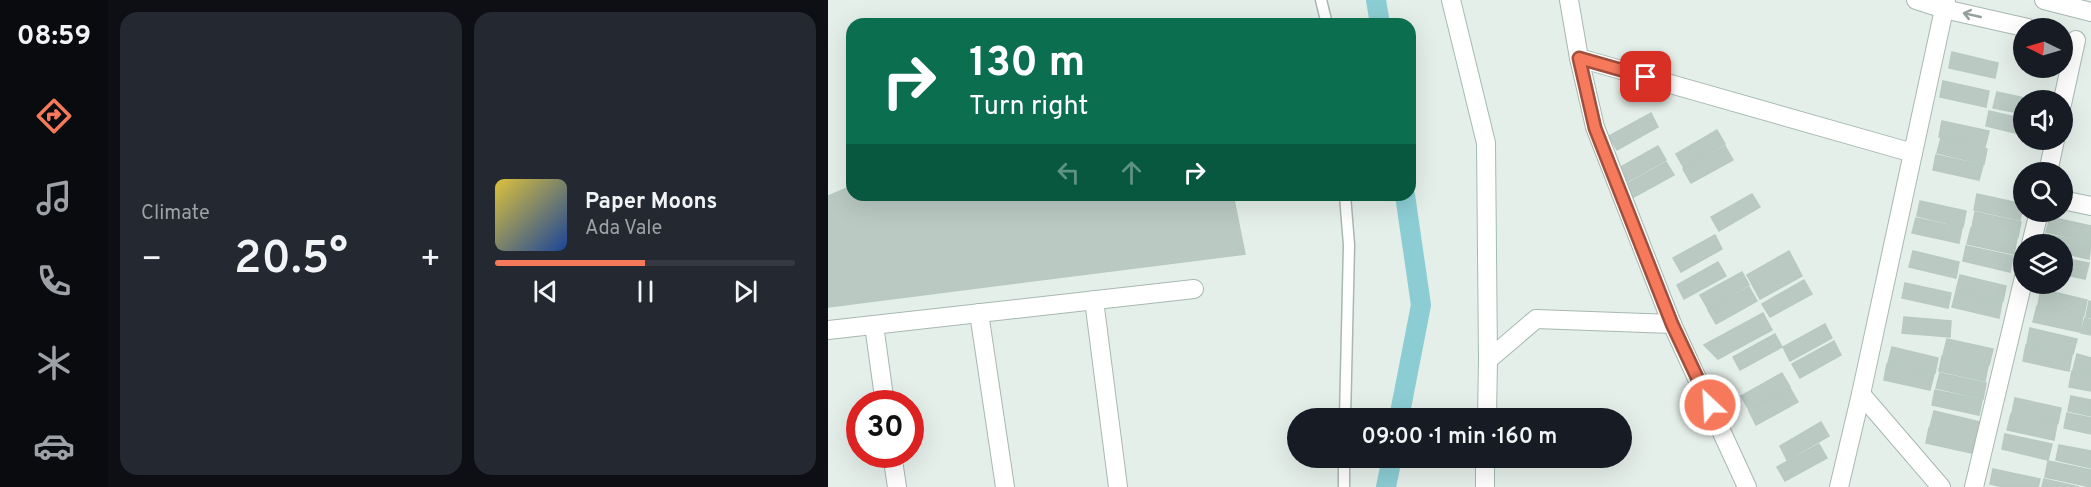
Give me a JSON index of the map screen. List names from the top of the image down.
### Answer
{
  "north": "left",
  "page": {
    "tabs": "08:59",
    "tile": "Climate",
    "turn": ["130 m", "Turn right"],
    "song": ["Paper Moons", "Ada Vale"],
    "heat": ["−", "20.5°", "+"],
    "limit": "30",
    "trip": "09:00 · 1 min · 160 m"
  }
}
